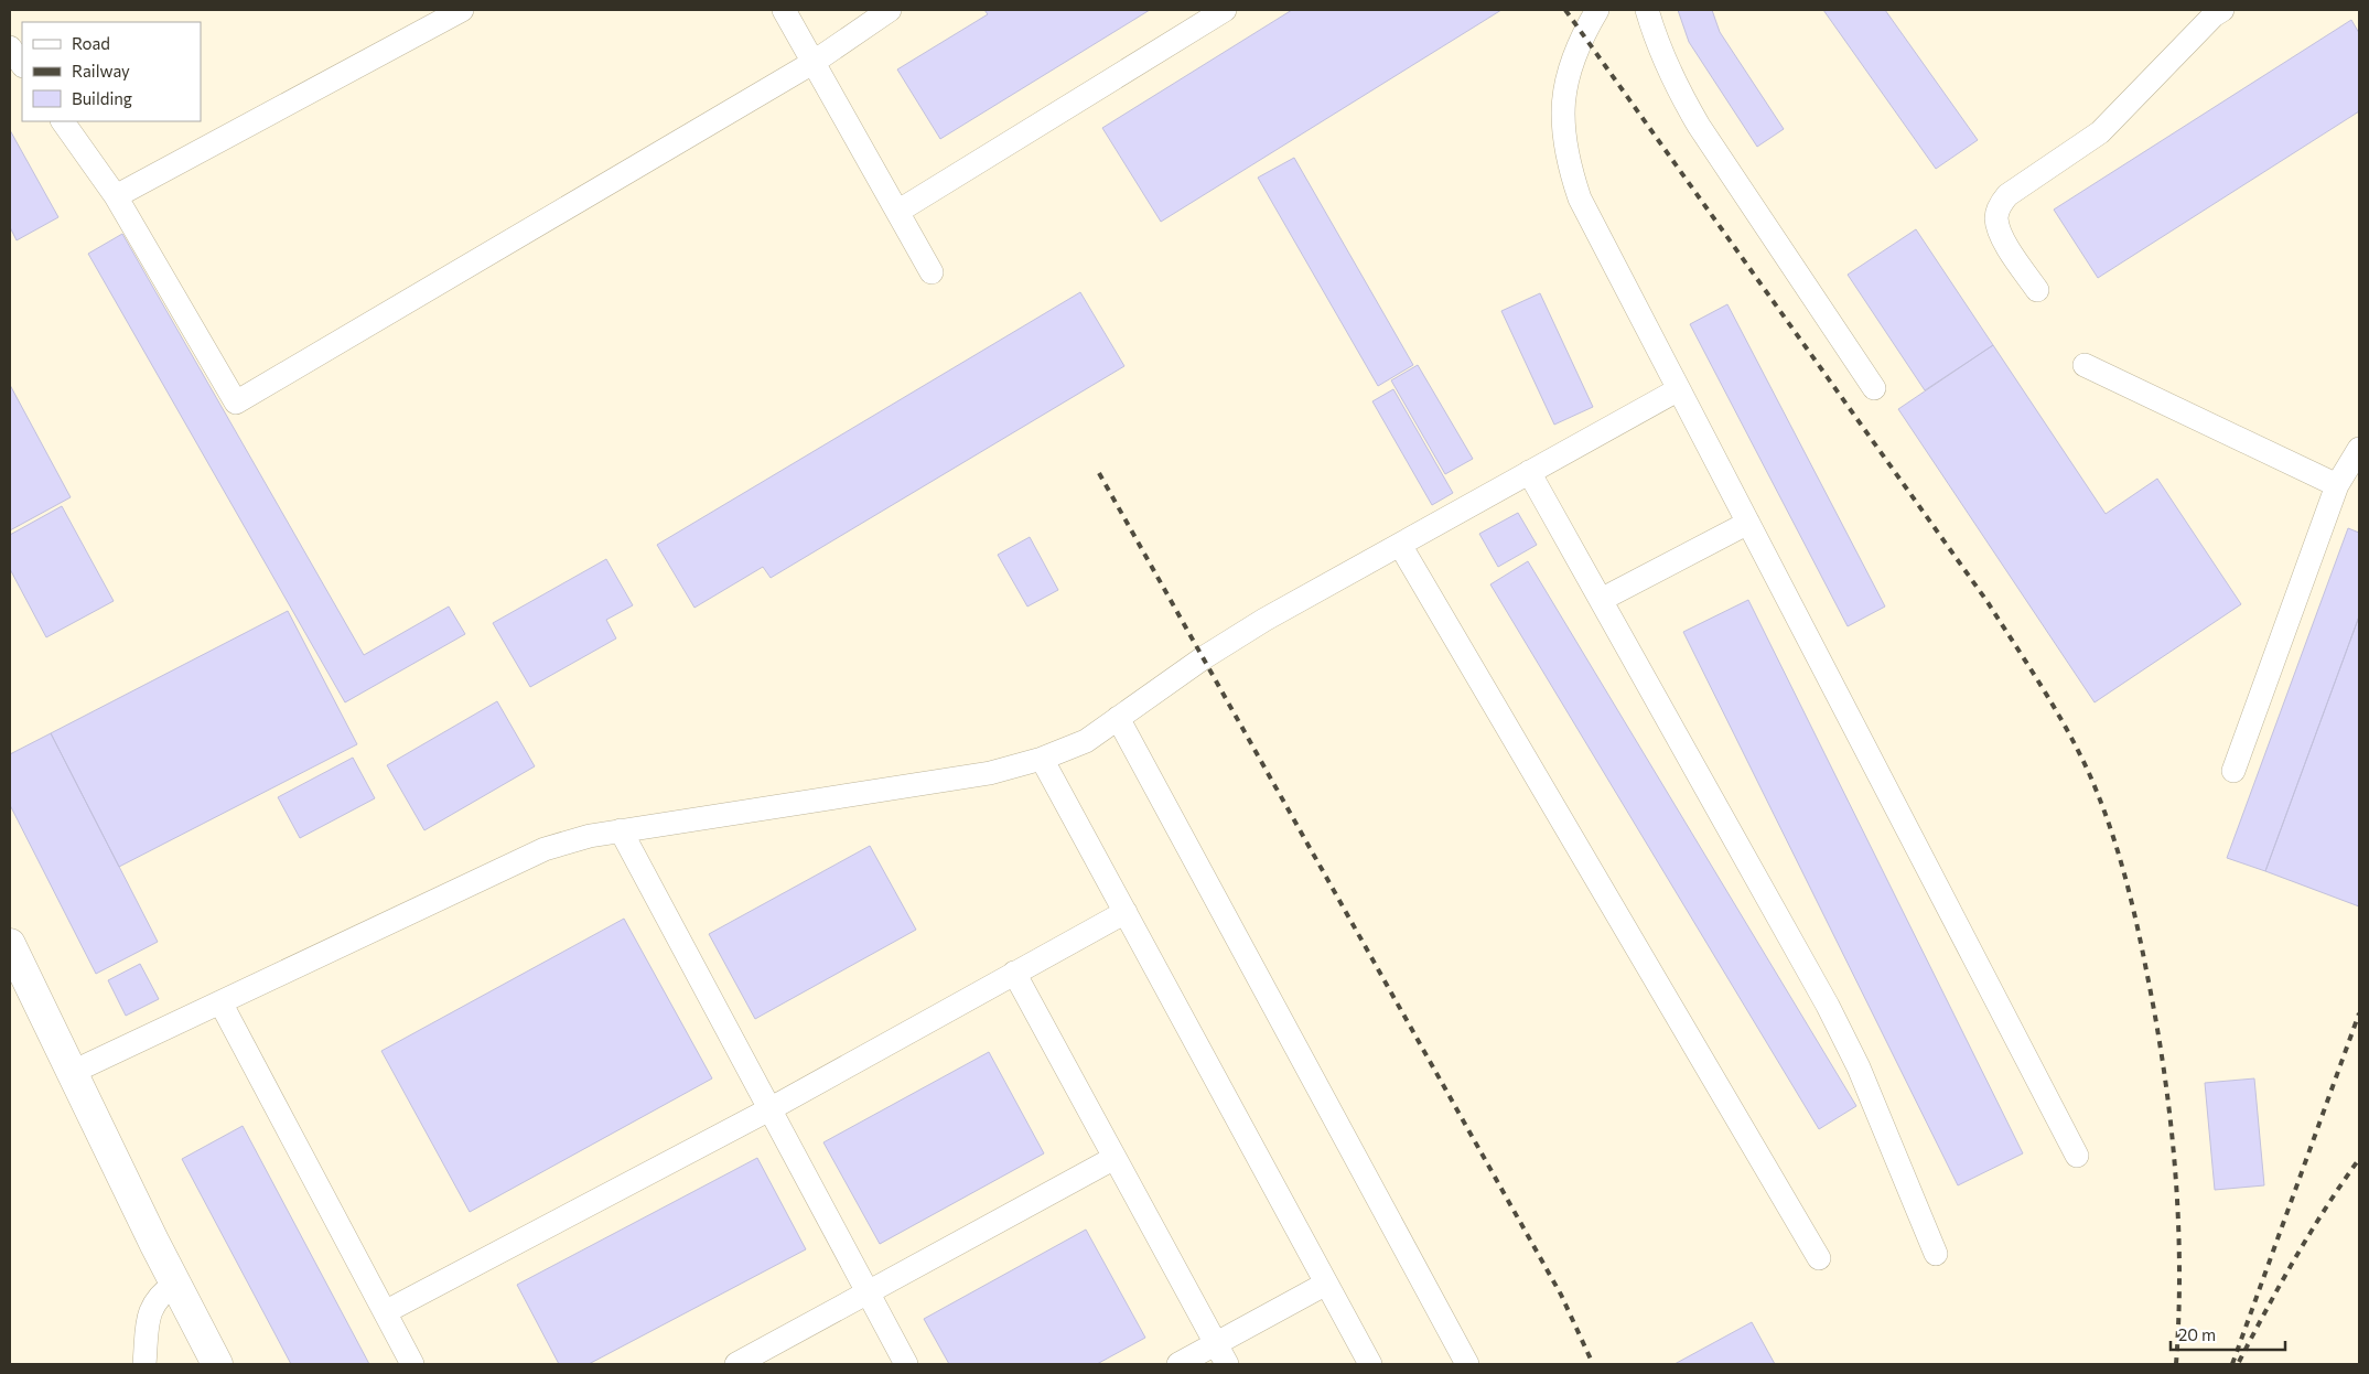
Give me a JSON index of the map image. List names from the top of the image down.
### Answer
{
  "legend": ["Road", "Railway", "Building"],
  "scale_bar": "20 m"
}
